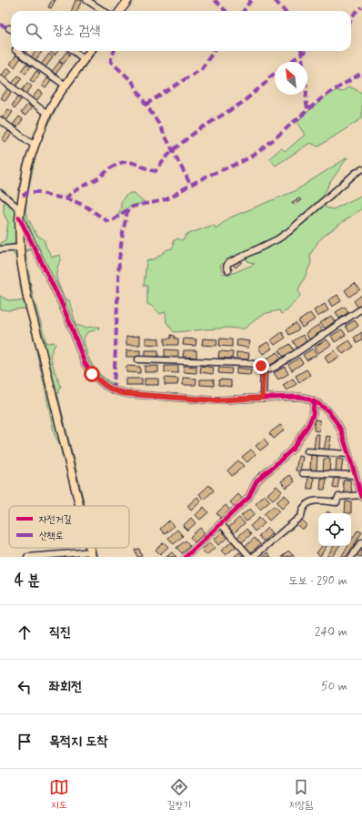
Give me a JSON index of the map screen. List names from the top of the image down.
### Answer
{
  "legend": ["자전거길", "산책로"],
  "north": "top left",
  "page": {
    "search": "장소 검색",
    "heading": ["4 분", "도보 · 290 m"],
    "list": [
      ["직진", "240 m"],
      ["좌회전", "50 m"],
      "목적지 도착"
    ],
    "nav": ["지도", "길찾기", "저장됨"]
  }
}
